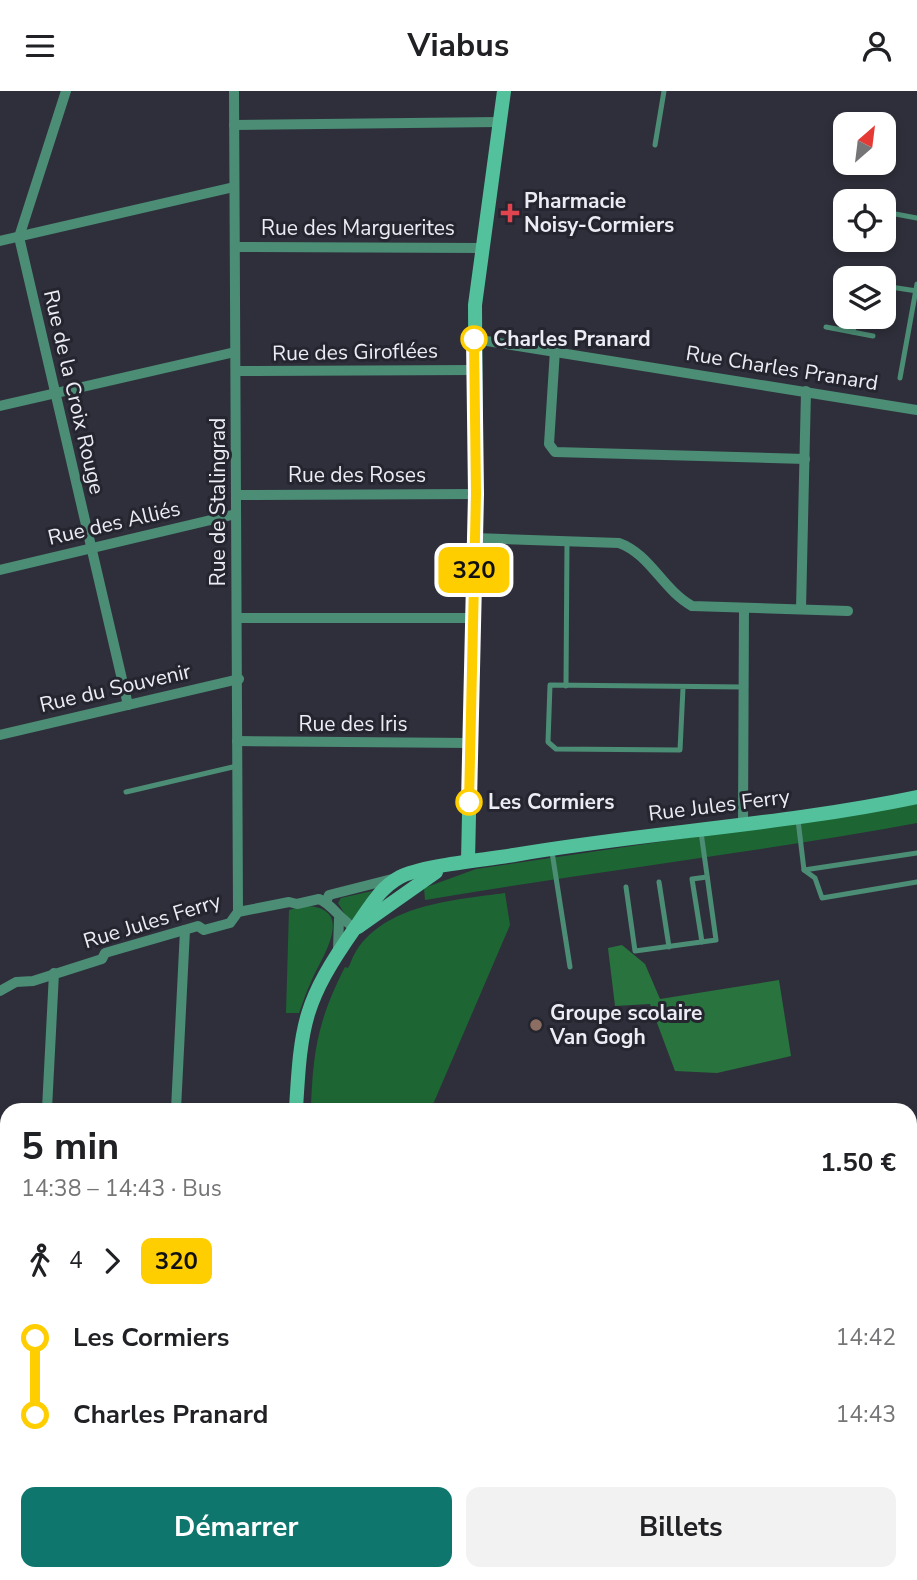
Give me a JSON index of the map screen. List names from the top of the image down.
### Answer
{
  "streets": {
    "street": [
      "Rue des Marguerites",
      "Rue des Giroflées",
      "Rue Charles Pranard",
      "Rue de la Croix Rouge",
      "Rue des Roses",
      "Rue de Stalingrad",
      "Rue des Alliés",
      "Rue du Souvenir",
      "Rue des Iris",
      "Rue Jules Ferry"
    ]
  },
  "crossings": [
    ["Rue des Marguerites", "Rue de Stalingrad"],
    ["Rue des Giroflées", "Rue de Stalingrad"],
    ["Rue de la Croix Rouge", "Rue des Alliés"],
    ["Rue de la Croix Rouge", "Rue du Souvenir"],
    ["Rue des Roses", "Rue de Stalingrad"],
    ["Rue de Stalingrad", "Rue des Alliés"],
    ["Rue de Stalingrad", "Rue du Souvenir"],
    ["Rue de Stalingrad", "Rue des Iris"],
    ["Rue de Stalingrad", "Rue Jules Ferry"]
  ],
  "places": {
    "health": ["Pharmacie Noisy-Cormiers"],
    "other": ["Charles Pranard", "Les Cormiers", "Groupe scolaire Van Gogh"]
  },
  "lines": ["bus line 320"],
  "north": "top right",
  "page": {
    "header": "Viabus",
    "on_map": "320",
    "heading": ["5 min", "14:38 – 14:43 · Bus", "1.50 €"],
    "legs": ["4", "320"],
    "list": [
      {
        "name": "Les Cormiers",
        "value": "14:42"
      },
      {
        "name": "Charles Pranard",
        "value": "14:43"
      }
    ],
    "buttons": ["Démarrer", "Billets"]
  }
}
